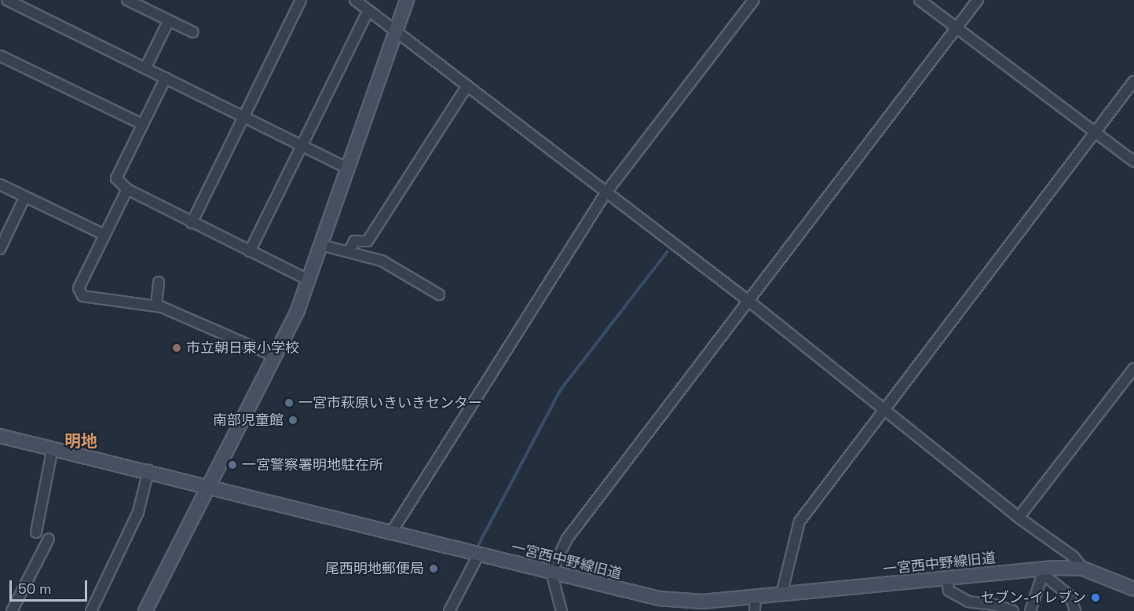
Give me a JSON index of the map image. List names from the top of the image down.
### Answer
{
  "streets": {
    "street": ["一宮西中野線旧道"]
  },
  "districts": ["明地"],
  "places": [
    "市立朝日東小学校",
    "一宮市萩原いきいきセンター",
    "南部児童館",
    "一宮警察署明地駐在所",
    "尾西明地郵便局",
    "セブン-イレブン"
  ],
  "scale_bar": "50 m"
}
